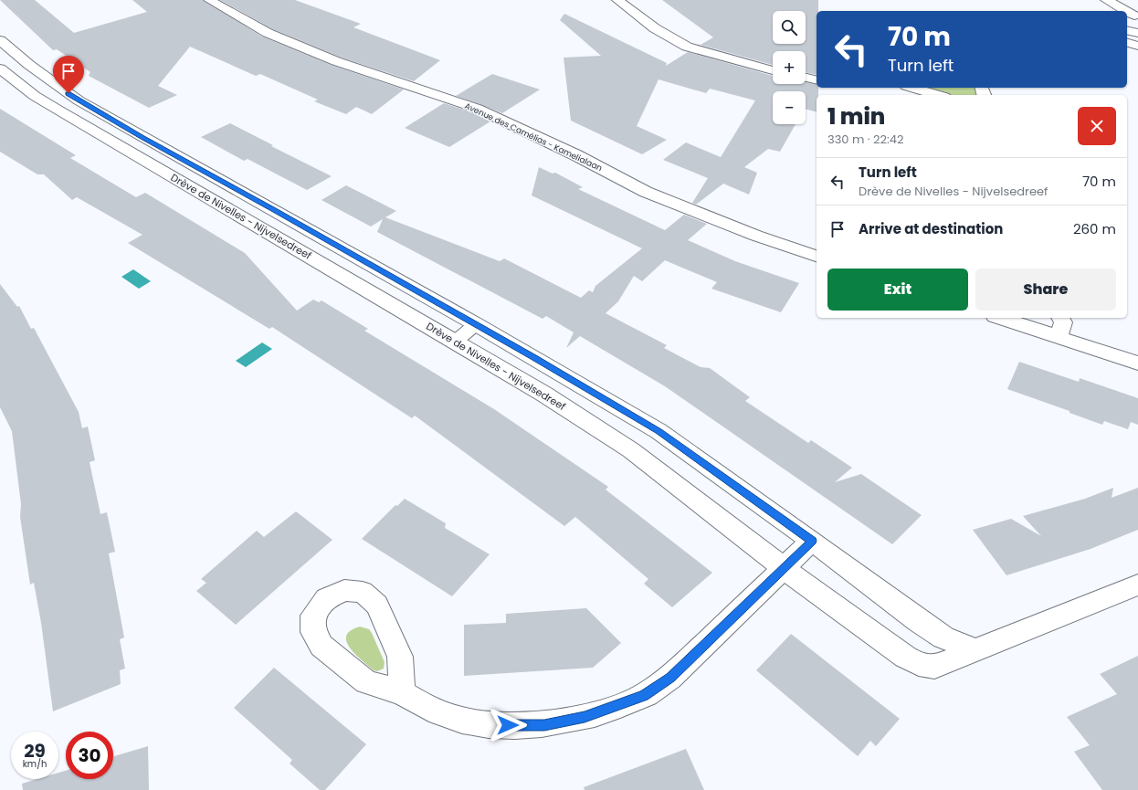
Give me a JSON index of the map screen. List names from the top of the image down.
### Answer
{
  "streets": {
    "street": ["Avenue des Camélias - Kamelialaan", "Drève de Nivelles - Nijvelsedreef"]
  },
  "page": {
    "map_buttons": ["+", "−"],
    "turn": ["70 m", "Turn left"],
    "heading": ["1 min", "330 m · 22:42"],
    "list": [
      {
        "name": "Turn left",
        "note": "Drève de Nivelles - Nijvelsedreef",
        "value": "70 m"
      },
      {
        "name": "Arrive at destination",
        "value": "260 m"
      }
    ],
    "buttons": ["Exit", "Share"],
    "speed": "29 km/h",
    "limit": "30"
  }
}
